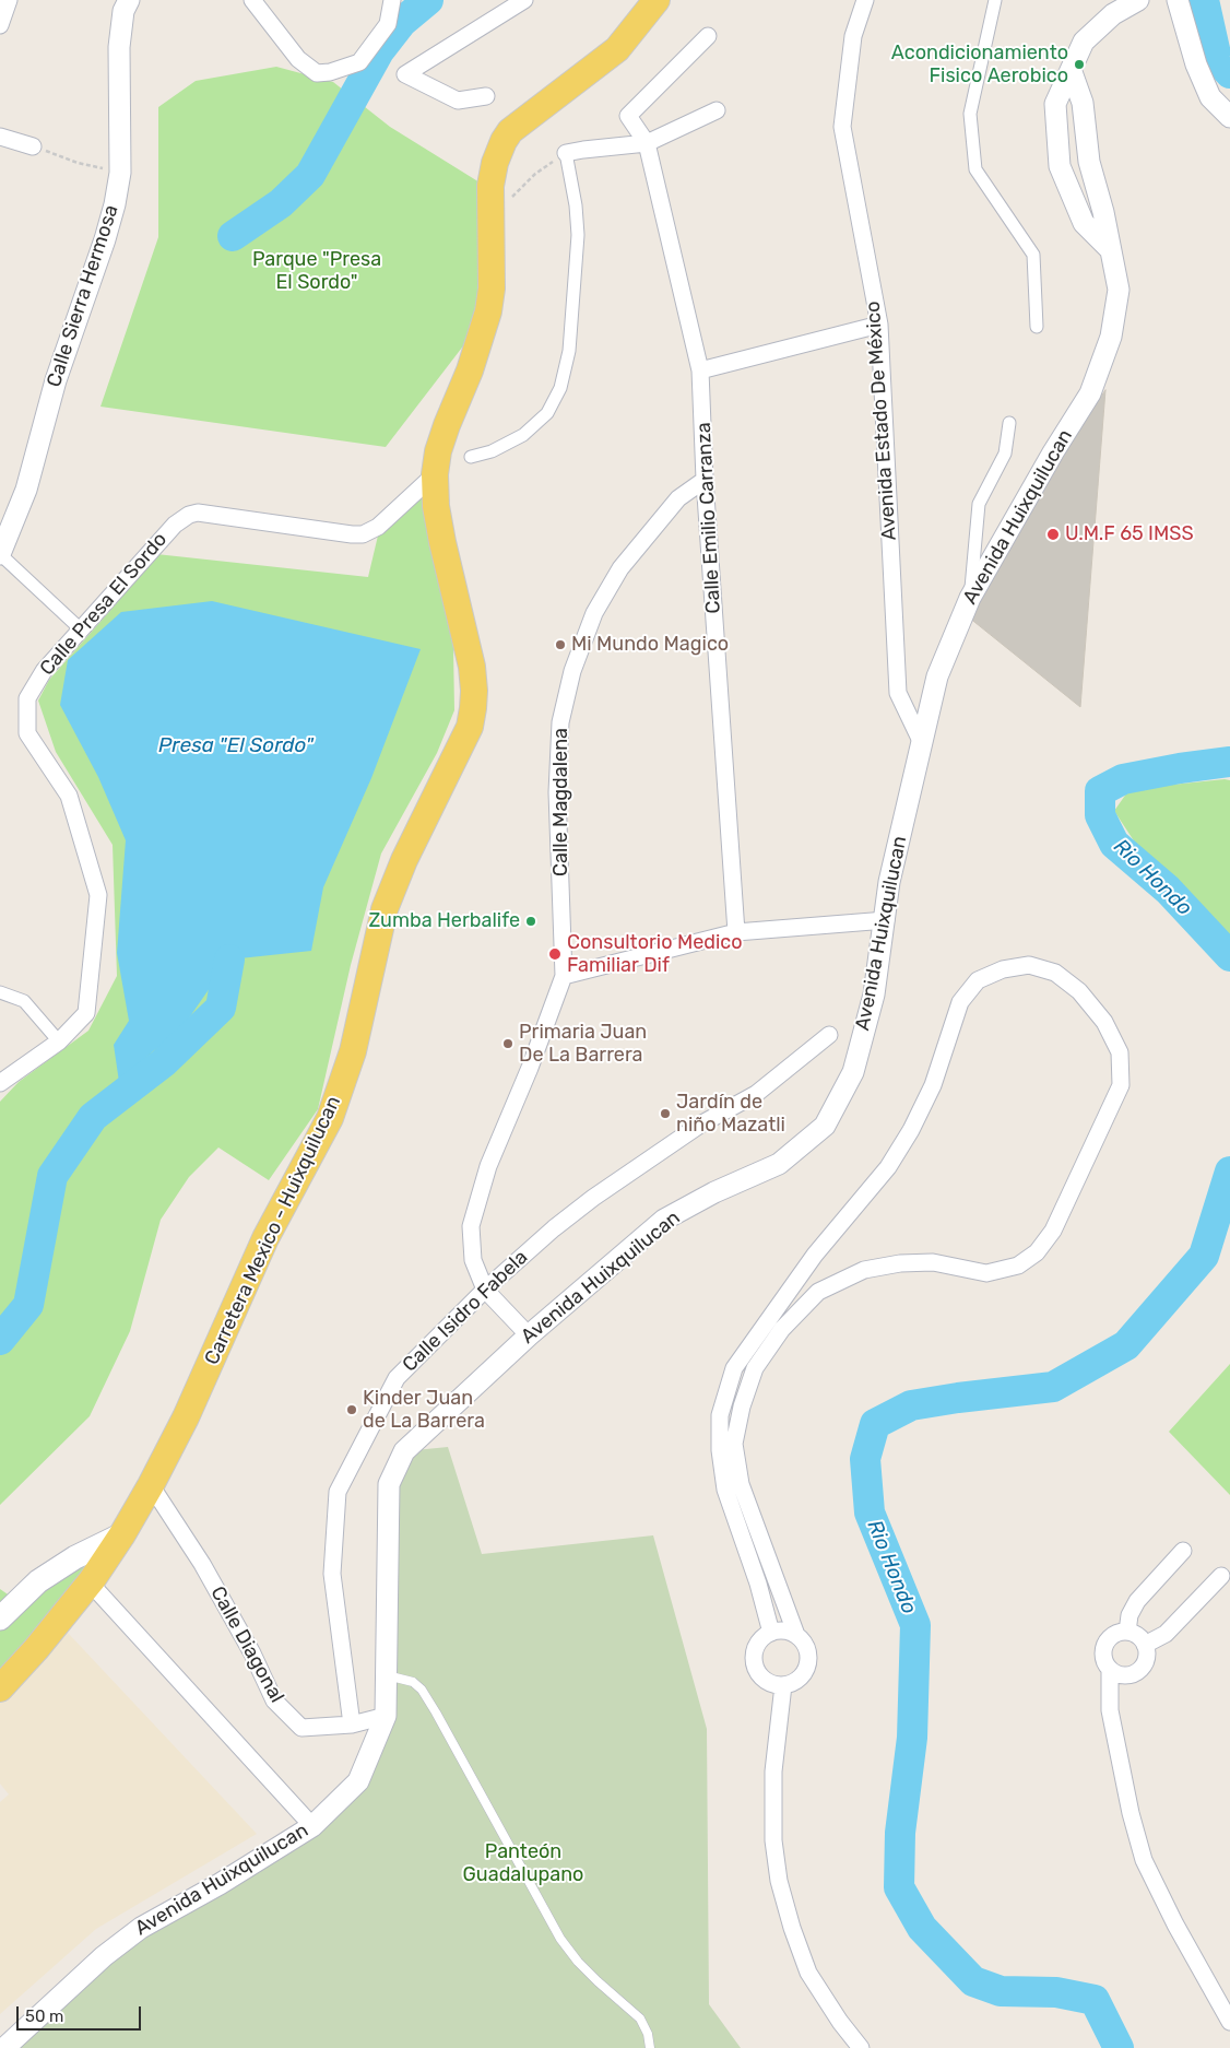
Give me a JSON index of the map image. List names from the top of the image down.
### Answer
{
  "streets": {
    "main road": ["Carretera Mexico - Huixquilucan"],
    "street": [
      "Calle Sierra Hermosa",
      "Avenida Estado De México",
      "Avenida Huixquilucan",
      "Calle Emilio Carranza",
      "Calle Presa El Sordo",
      "Calle Magdalena",
      "Calle Isidro Fabela",
      "Calle Diagonal"
    ]
  },
  "crossings": [
    ["Avenida Estado De México", "Avenida Huixquilucan"],
    ["Avenida Huixquilucan", "Calle Diagonal"],
    ["Calle Emilio Carranza", "Calle Magdalena"],
    ["Calle Presa El Sordo", "Carretera Mexico - Huixquilucan"],
    ["Carretera Mexico - Huixquilucan", "Calle Diagonal"],
    ["Calle Isidro Fabela", "Calle Diagonal"]
  ],
  "water": ["Presa \"El Sordo\"", "Rio Hondo"],
  "parks": ["Parque \"Presa El Sordo\"", "Panteón Guadalupano"],
  "places": [
    "Acondicionamiento Fisico Aerobico",
    "U.M.F 65 IMSS",
    "Mi Mundo Magico",
    "Zumba Herbalife",
    "Consultorio Medico Familiar Dif",
    "Primaria Juan De La Barrera",
    "Jardín de niño Mazatli",
    "Kinder Juan de La Barrera"
  ],
  "scale_bar": "50 m"
}
